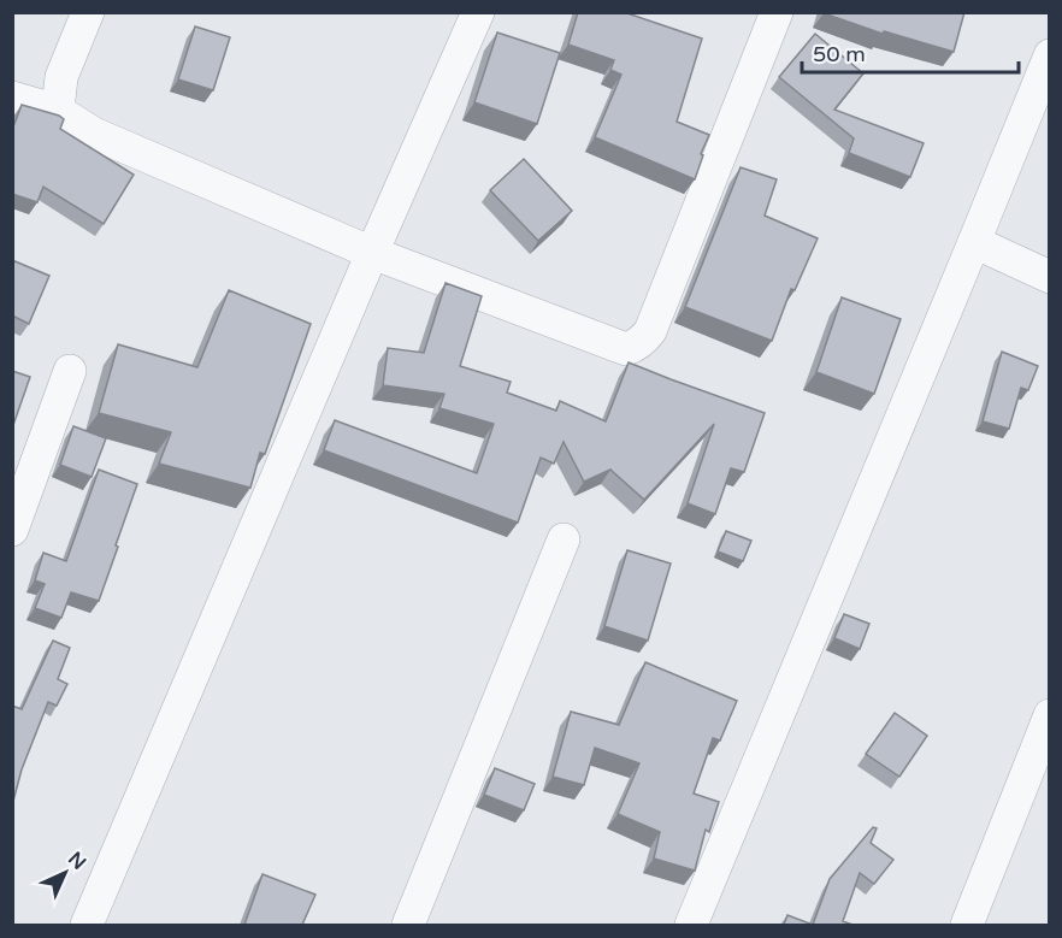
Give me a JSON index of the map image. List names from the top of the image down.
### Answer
{
  "scale_bar": "50 m",
  "north": "top right"
}
